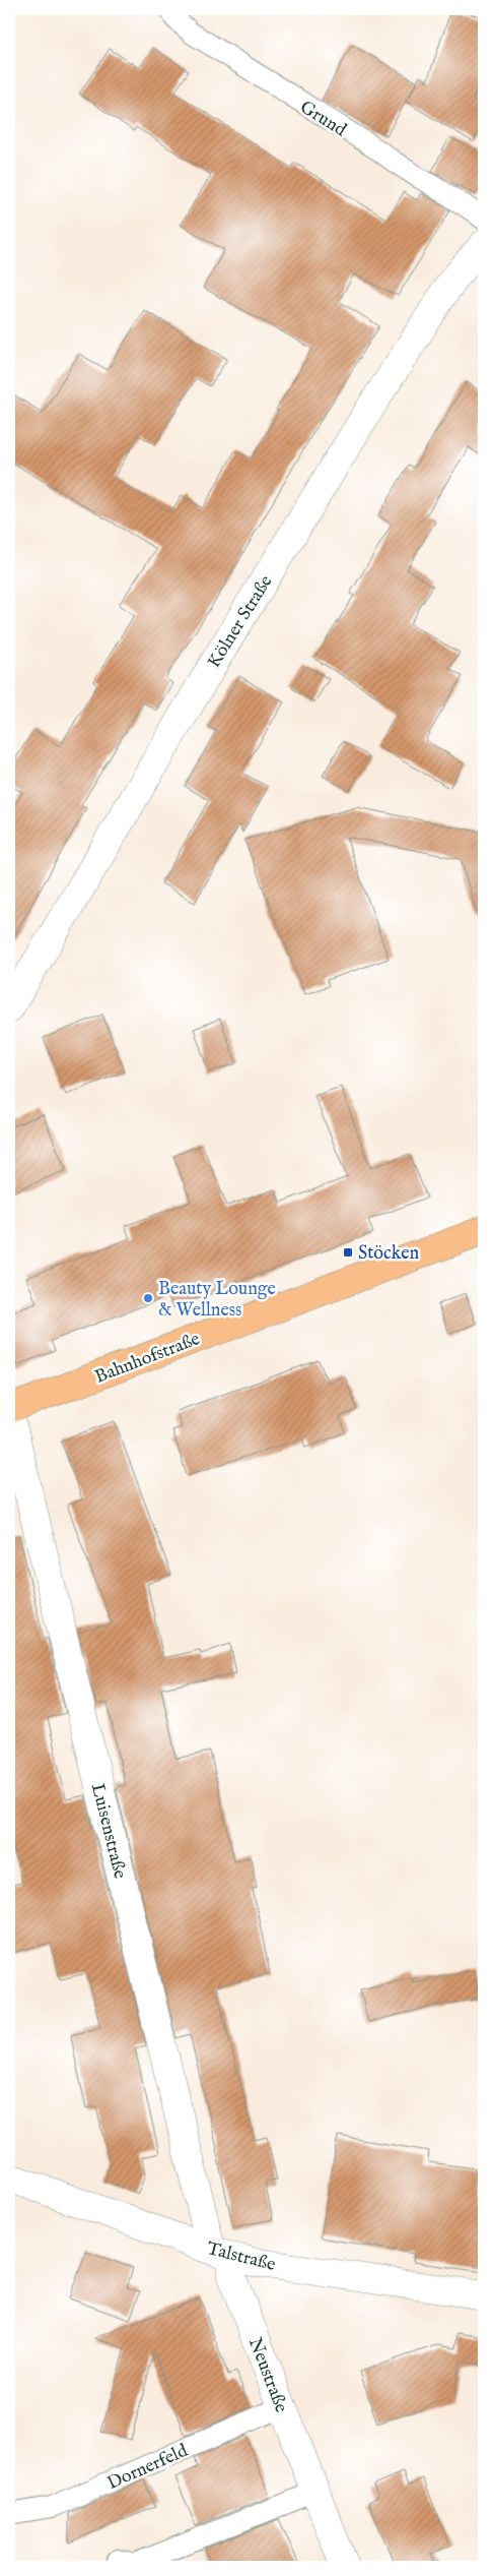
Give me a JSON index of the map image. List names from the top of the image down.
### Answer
{
  "streets": {
    "main road": ["Bahnhofstraße"],
    "street": [
      "Kölner Straße",
      "Luisenstraße",
      "Talstraße",
      "Neustraße"
    ],
    "lane": ["Grund", "Dornerfeld"]
  },
  "crossings": [
    ["Bahnhofstraße", "Luisenstraße"],
    ["Luisenstraße", "Talstraße"],
    ["Luisenstraße", "Neustraße"],
    ["Talstraße", "Neustraße"],
    ["Neustraße", "Dornerfeld"]
  ],
  "places": {
    "transit": ["Stöcken"],
    "other": ["Beauty Lounge & Wellness"]
  }
}
